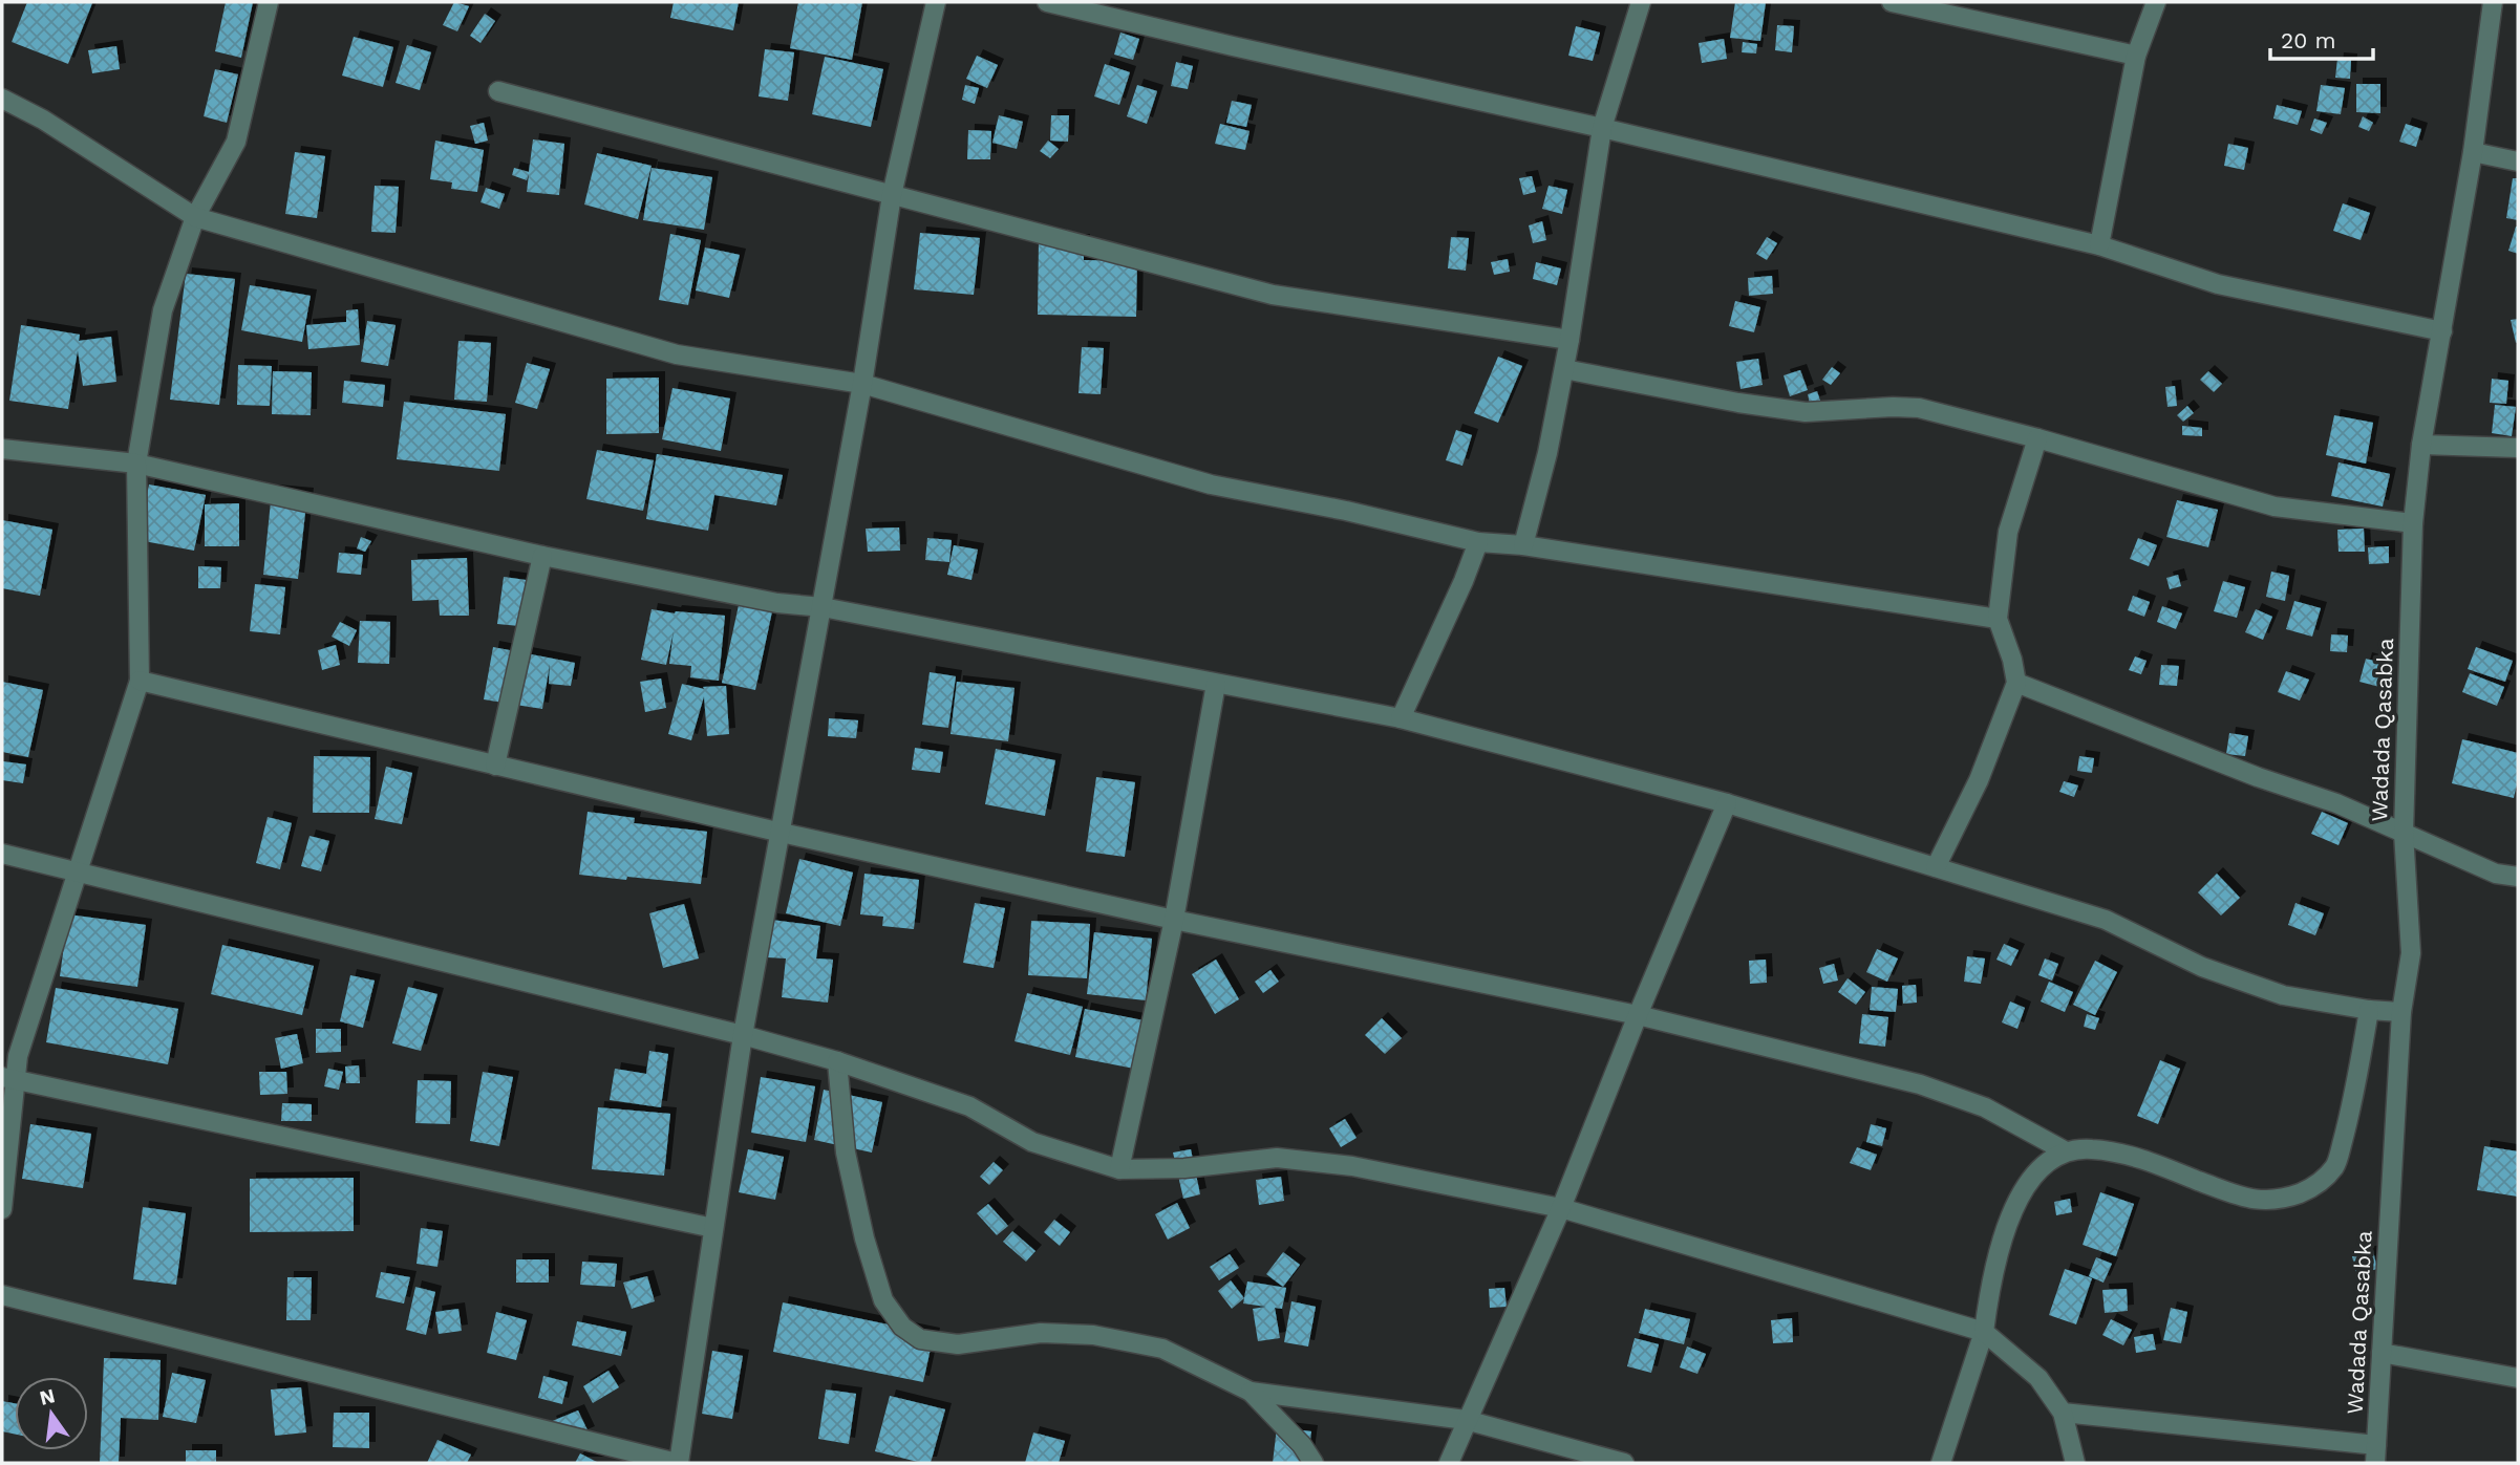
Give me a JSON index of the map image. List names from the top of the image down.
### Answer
{
  "streets": {
    "street": ["Wadada Qasabka"]
  },
  "scale_bar": "20 m",
  "north": "top"
}
